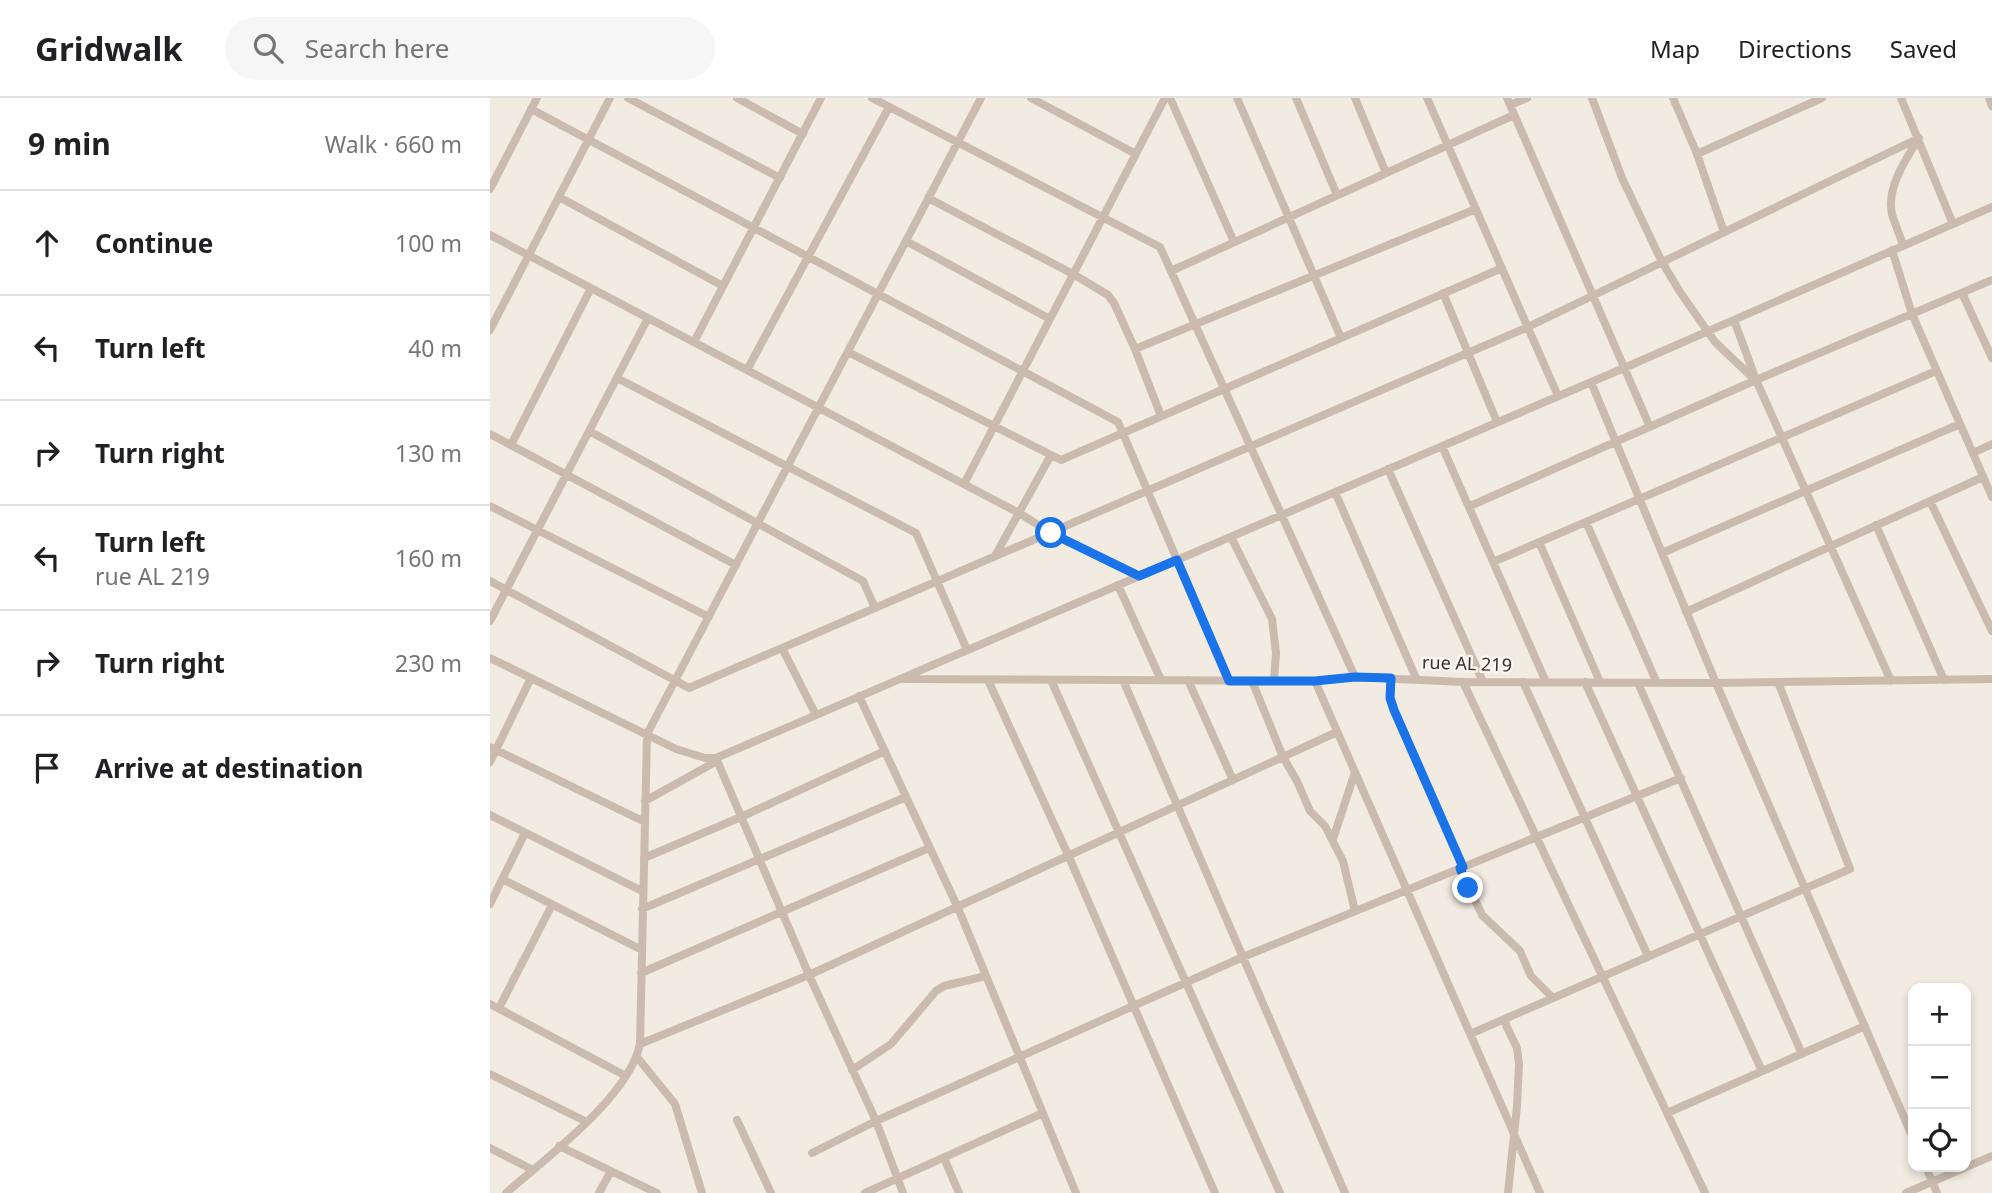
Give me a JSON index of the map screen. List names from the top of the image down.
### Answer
{
  "streets": {
    "street": ["rue AL 219"]
  },
  "page": {
    "header": "Gridwalk",
    "search": "Search here",
    "nav": ["Map", "Directions", "Saved"],
    "heading": ["9 min", "Walk · 660 m"],
    "list": [
      ["Continue", "100 m"],
      ["Turn left", "40 m"],
      ["Turn right", "130 m"],
      ["Turn left", "rue AL 219", "160 m"],
      ["Turn right", "230 m"],
      "Arrive at destination"
    ],
    "map_buttons": ["+", "−"]
  }
}
